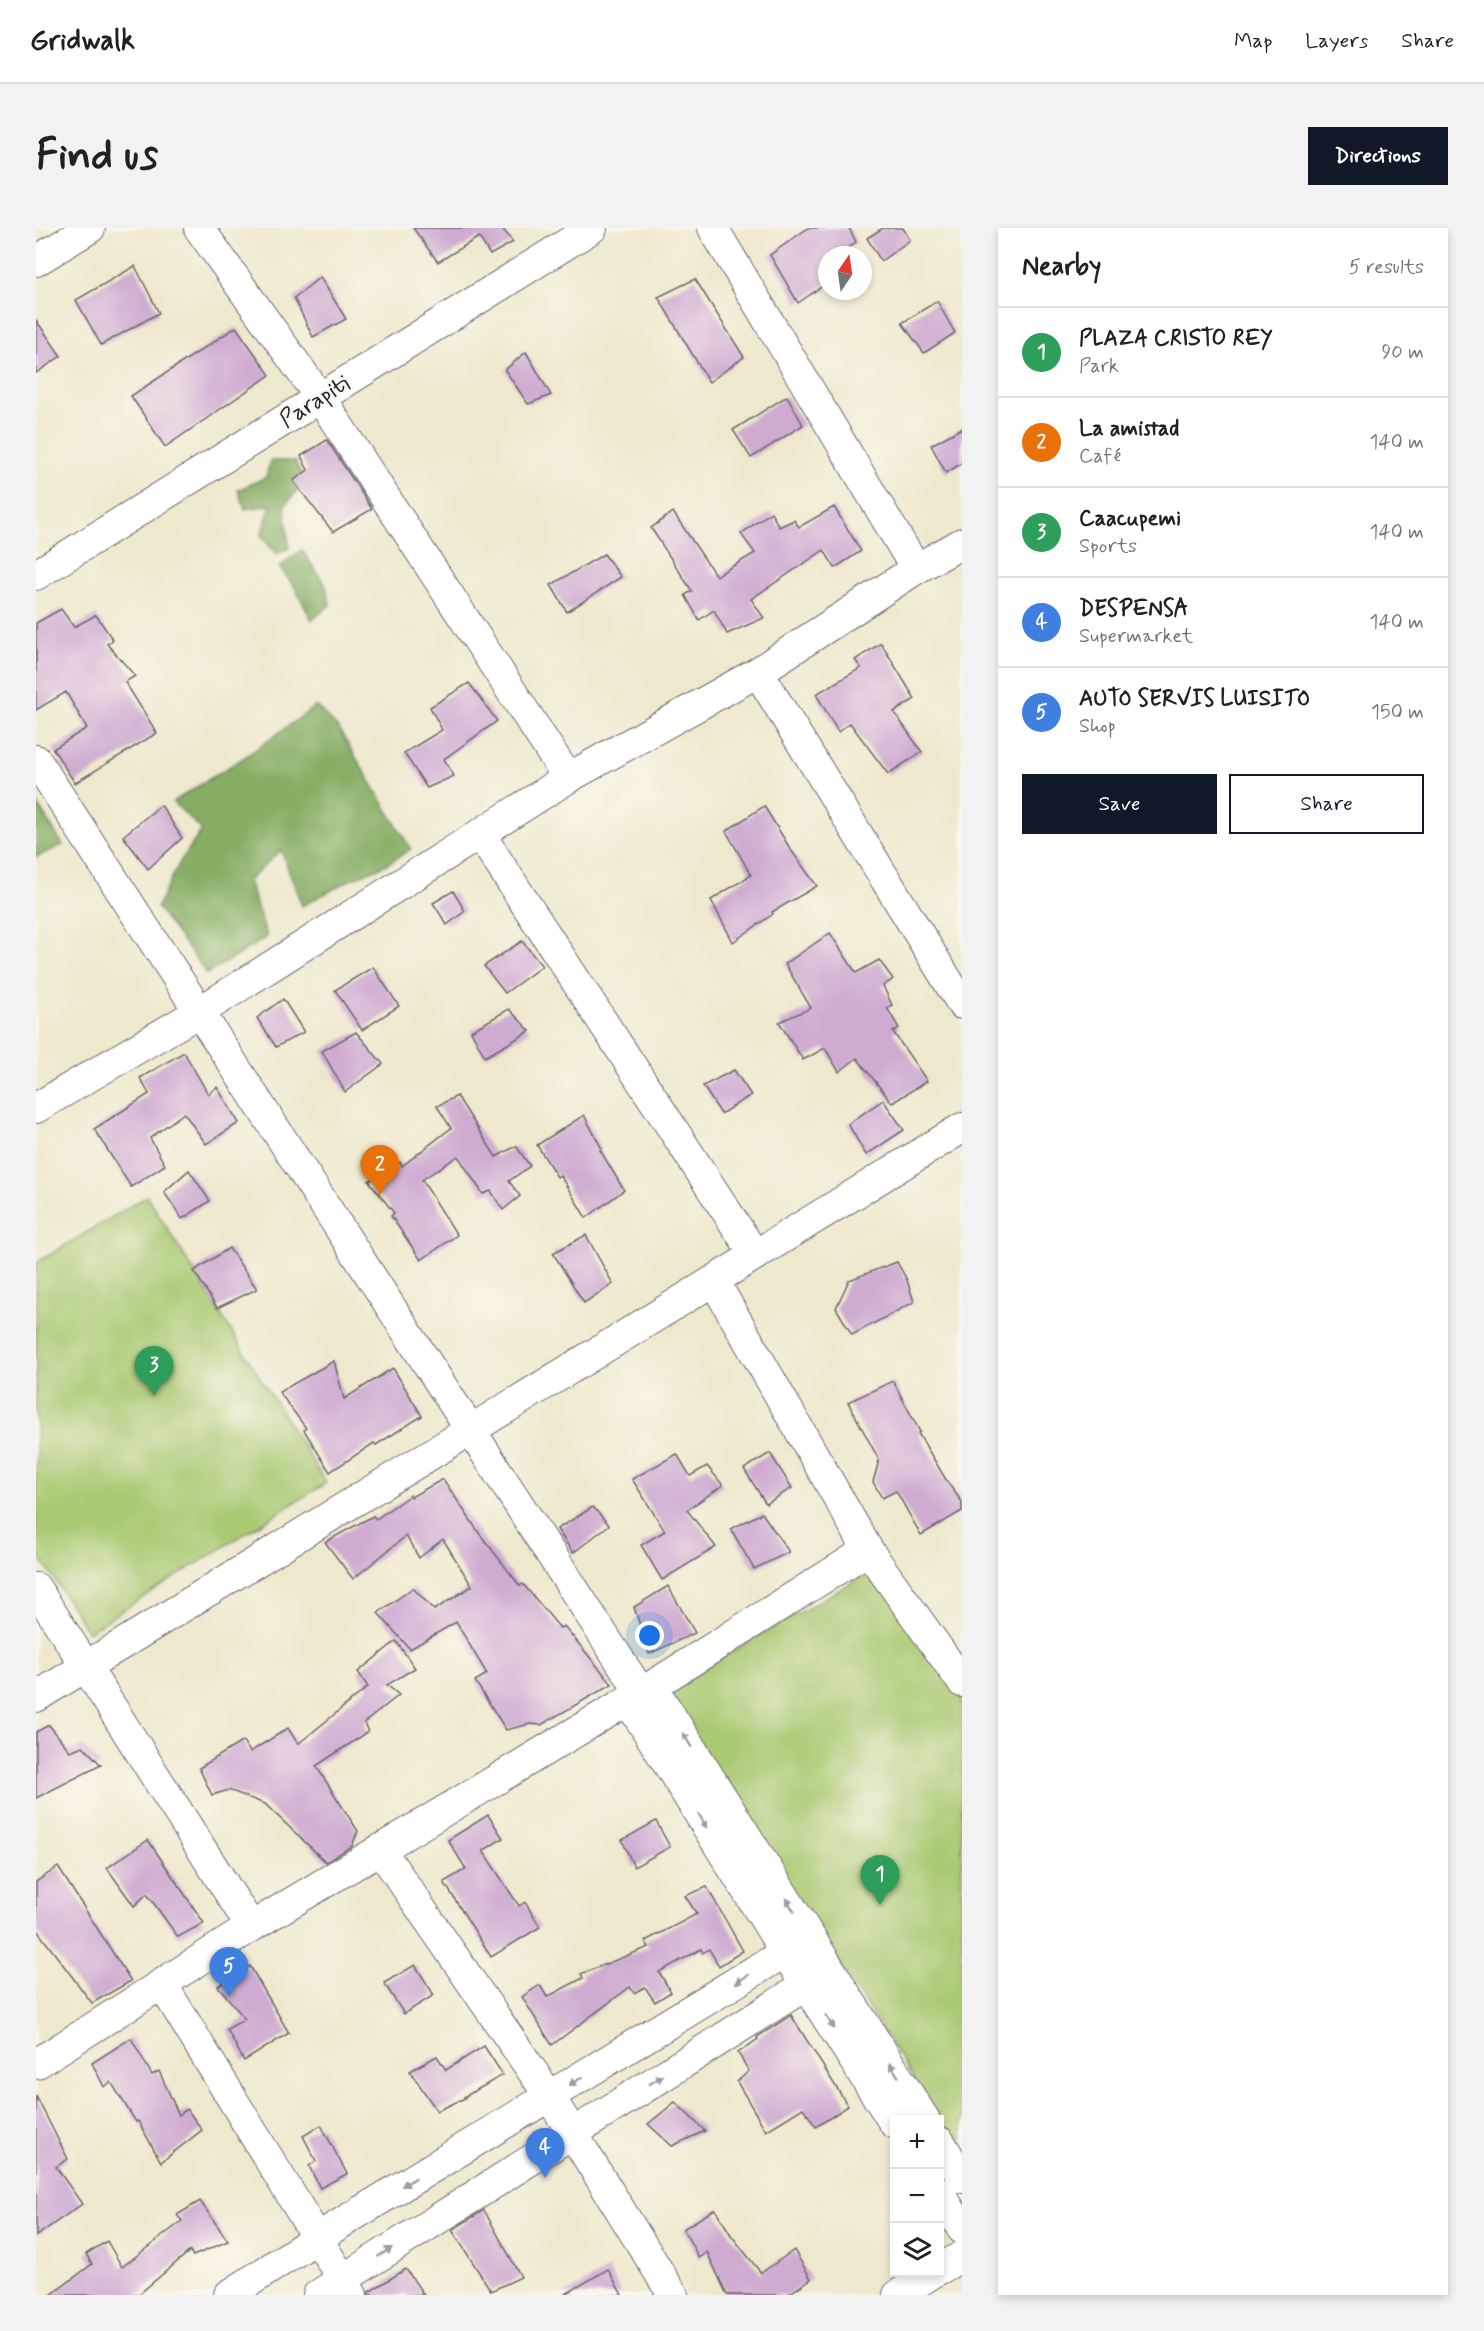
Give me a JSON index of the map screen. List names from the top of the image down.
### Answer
{
  "streets": {
    "street": ["Parapiti"]
  },
  "north": "top",
  "page": {
    "header": "Gridwalk",
    "nav": ["Map", "Layers", "Share"],
    "buttons": [
      "Directions",
      ["Save", "Share"]
    ],
    "title": "Find us",
    "heading": ["Nearby", "5 results"],
    "list": [
      {
        "mark": "1",
        "name": "PLAZA CRISTO REY",
        "note": "Park",
        "value": "90 m"
      },
      {
        "mark": "2",
        "name": "La amistad",
        "note": "Café",
        "value": "140 m"
      },
      {
        "mark": "3",
        "name": "Caacupemi",
        "note": "Sports",
        "value": "140 m"
      },
      {
        "mark": "4",
        "name": "DESPENSA",
        "note": "Supermarket",
        "value": "140 m"
      },
      {
        "mark": "5",
        "name": "AUTO SERVIS LUISITO",
        "note": "Shop",
        "value": "150 m"
      }
    ],
    "pins": [
      "2",
      "3",
      "1",
      "5",
      "4"
    ],
    "map_buttons": ["+", "−"]
  }
}
